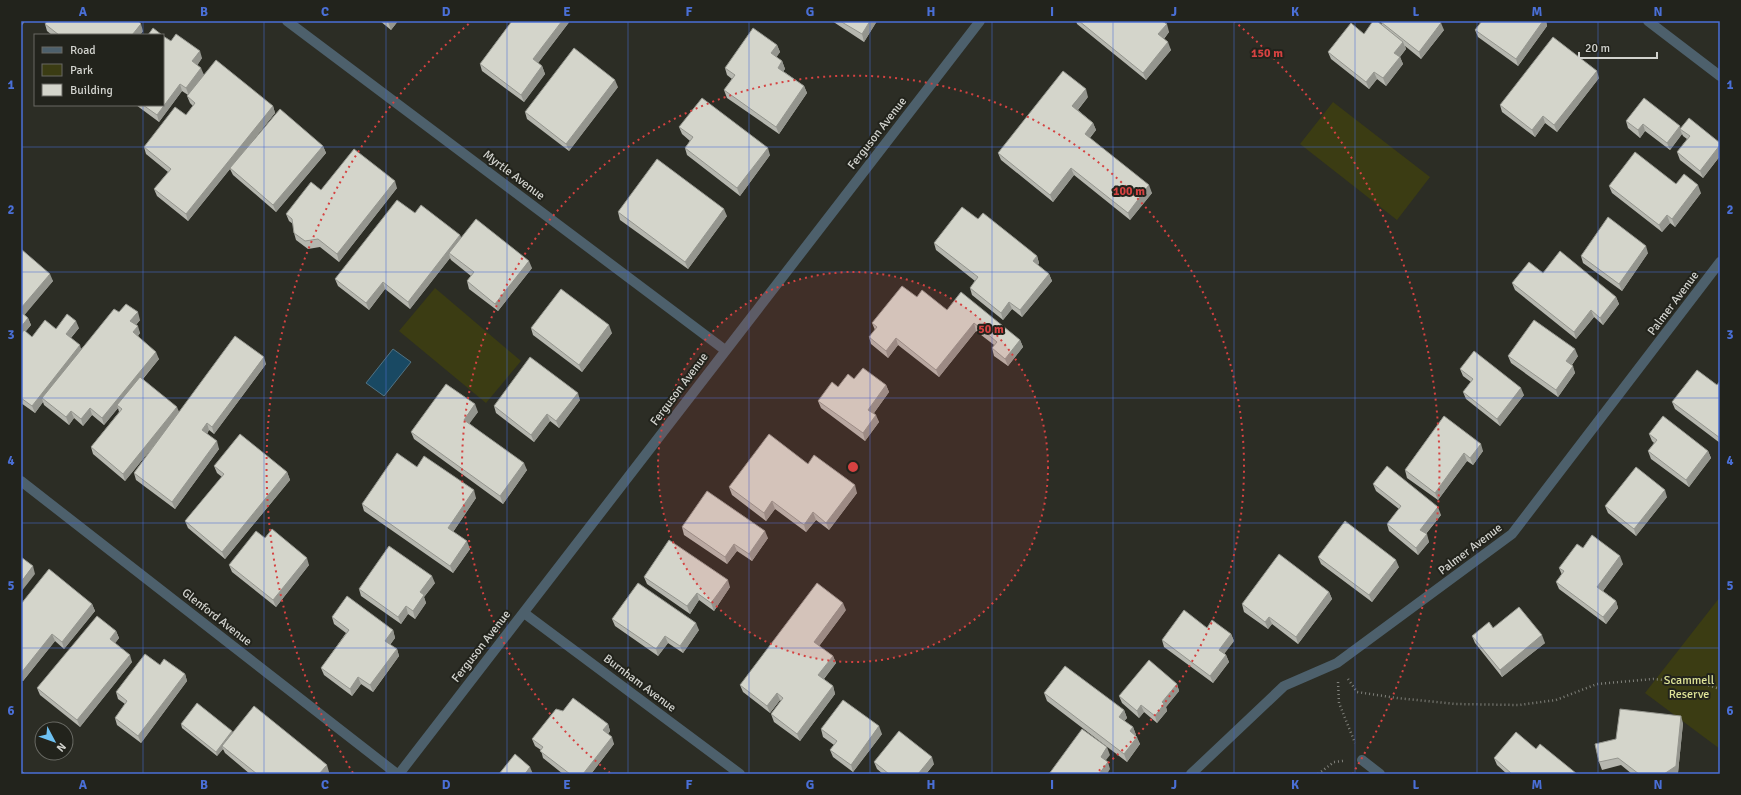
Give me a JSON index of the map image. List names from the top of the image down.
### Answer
{
  "streets": {
    "street": [
      "Ferguson Avenue",
      "Myrtle Avenue",
      "Palmer Avenue",
      "Glenford Avenue",
      "Burnham Avenue"
    ]
  },
  "crossings": [
    ["Ferguson Avenue", "Myrtle Avenue"],
    ["Ferguson Avenue", "Glenford Avenue"],
    ["Ferguson Avenue", "Burnham Avenue"]
  ],
  "parks": ["Scammell Reserve"],
  "legend": ["Road", "Park", "Building"],
  "scale_bar": "20 m",
  "north": "bottom right",
  "grid": {
    "columns": [
      "A",
      "B",
      "C",
      "D",
      "E",
      "F",
      "G",
      "H",
      "I",
      "J",
      "K",
      "L",
      "M",
      "N"
    ],
    "rows": [
      "1",
      "2",
      "3",
      "4",
      "5",
      "6"
    ]
  },
  "rings": ["150 m", "100 m", "50 m"]
}
